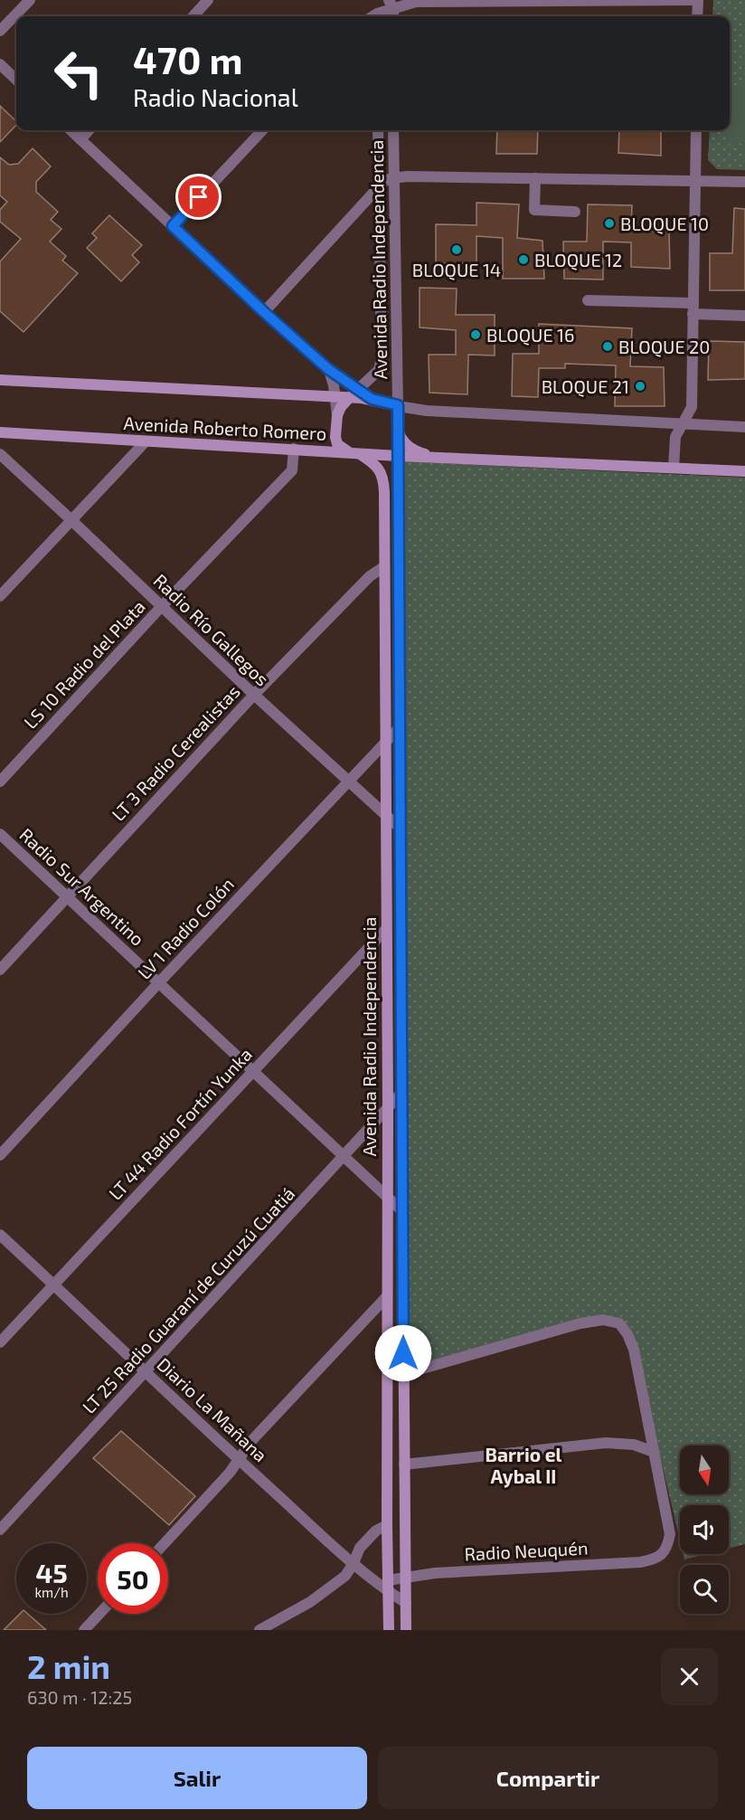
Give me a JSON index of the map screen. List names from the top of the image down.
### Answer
{
  "streets": {
    "main road": ["Avenida Radio Independencia", "Avenida Roberto Romero"],
    "street": [
      "Radio Río Gallegos",
      "LS 10 Radio del Plata",
      "LT 3 Radio Cerealistas",
      "Radio Sur Argentino",
      "LV 1 Radio Colón",
      "LT 44 Radio Fortín Yunka",
      "LT 25 Radio Guaraní de Curuzú Cuatiá",
      "Diario La Mañana",
      "Radio Neuquén"
    ]
  },
  "crossings": [
    ["Avenida Radio Independencia", "Avenida Roberto Romero"],
    ["Avenida Radio Independencia", "Radio Río Gallegos"],
    ["Avenida Radio Independencia", "LT 3 Radio Cerealistas"],
    ["Avenida Radio Independencia", "Radio Sur Argentino"],
    ["Avenida Radio Independencia", "LV 1 Radio Colón"],
    ["Avenida Radio Independencia", "LT 44 Radio Fortín Yunka"],
    ["Avenida Radio Independencia", "LT 25 Radio Guaraní de Curuzú Cuatiá"],
    ["Avenida Radio Independencia", "Diario La Mañana"],
    ["Avenida Radio Independencia", "Radio Neuquén"],
    ["Avenida Roberto Romero", "LS 10 Radio del Plata"],
    ["Radio Río Gallegos", "LS 10 Radio del Plata"],
    ["Radio Río Gallegos", "LT 3 Radio Cerealistas"],
    ["Radio Río Gallegos", "LV 1 Radio Colón"],
    ["LT 3 Radio Cerealistas", "Radio Sur Argentino"],
    ["Radio Sur Argentino", "LV 1 Radio Colón"],
    ["Radio Sur Argentino", "LT 44 Radio Fortín Yunka"],
    ["Radio Sur Argentino", "LT 25 Radio Guaraní de Curuzú Cuatiá"],
    ["LT 44 Radio Fortín Yunka", "Diario La Mañana"],
    ["LT 25 Radio Guaraní de Curuzú Cuatiá", "Diario La Mañana"],
    ["Diario La Mañana", "Radio Neuquén"]
  ],
  "districts": ["Barrio el Aybal II"],
  "places": [
    "BLOQUE 10",
    "BLOQUE 14",
    "BLOQUE 12",
    "BLOQUE 16",
    "BLOQUE 20",
    "BLOQUE 21"
  ],
  "north": "bottom",
  "page": {
    "turn": ["470 m", "Radio Nacional"],
    "speed": "45 km/h",
    "limit": "50",
    "heading": ["2 min", "630 m · 12:25"],
    "buttons": ["Salir", "Compartir"]
  }
}
